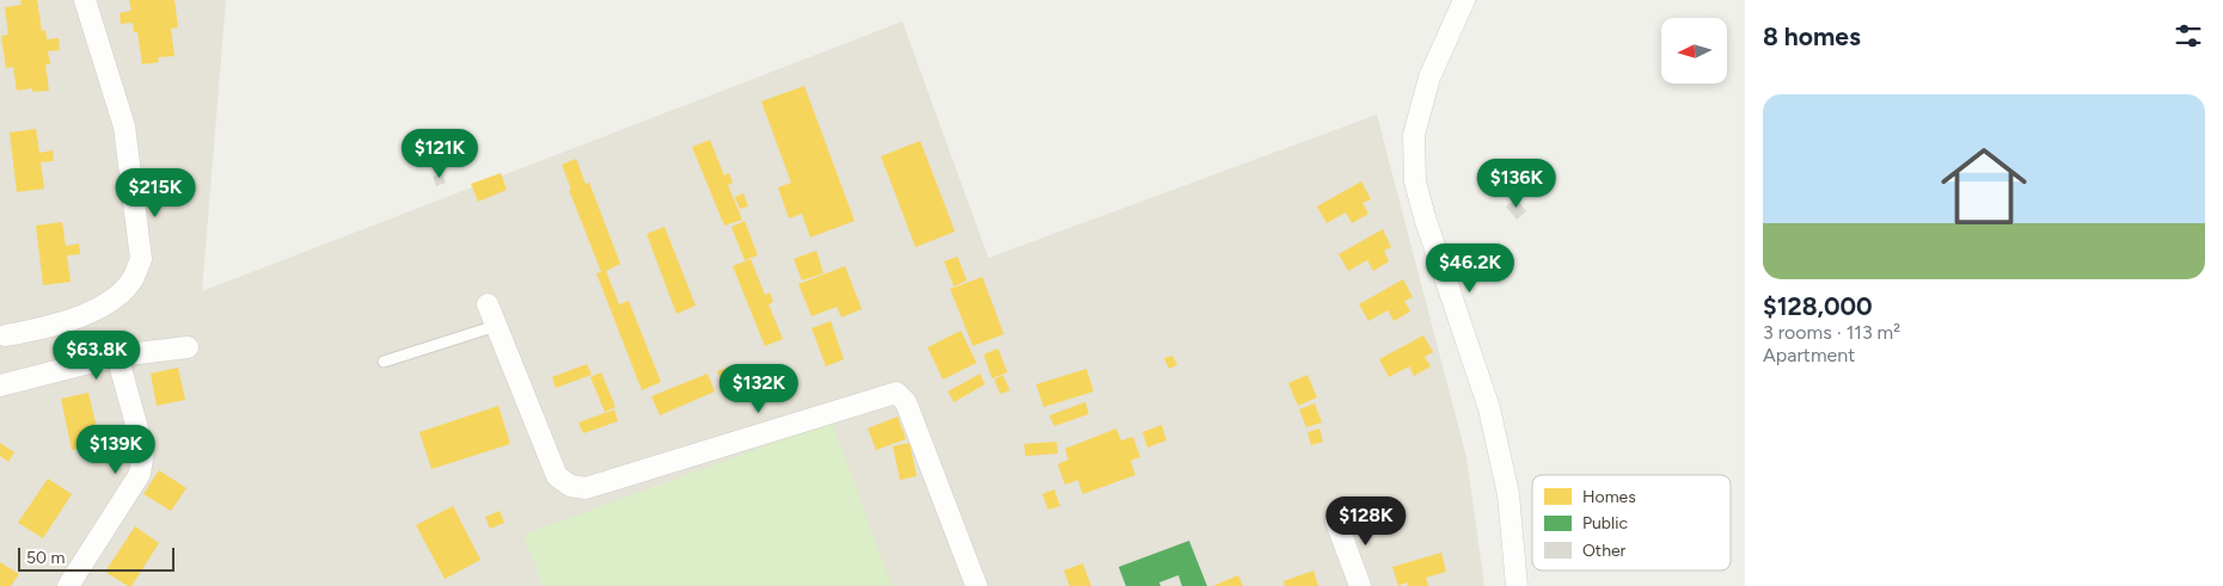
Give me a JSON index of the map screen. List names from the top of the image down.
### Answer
{
  "legend": ["Homes", "Public", "Other"],
  "scale_bar": "50 m",
  "north": "left",
  "page": {
    "heading": "8 homes",
    "list": [
      {
        "name": "$128,000",
        "note": "3 rooms · 113 m² · Apartment"
      }
    ],
    "price": [
      "$121K",
      "$136K",
      "$215K",
      "$46.2K",
      "$63.8K",
      "$132K",
      "$139K",
      "$128K"
    ],
    "scale": "50 m"
  }
}
